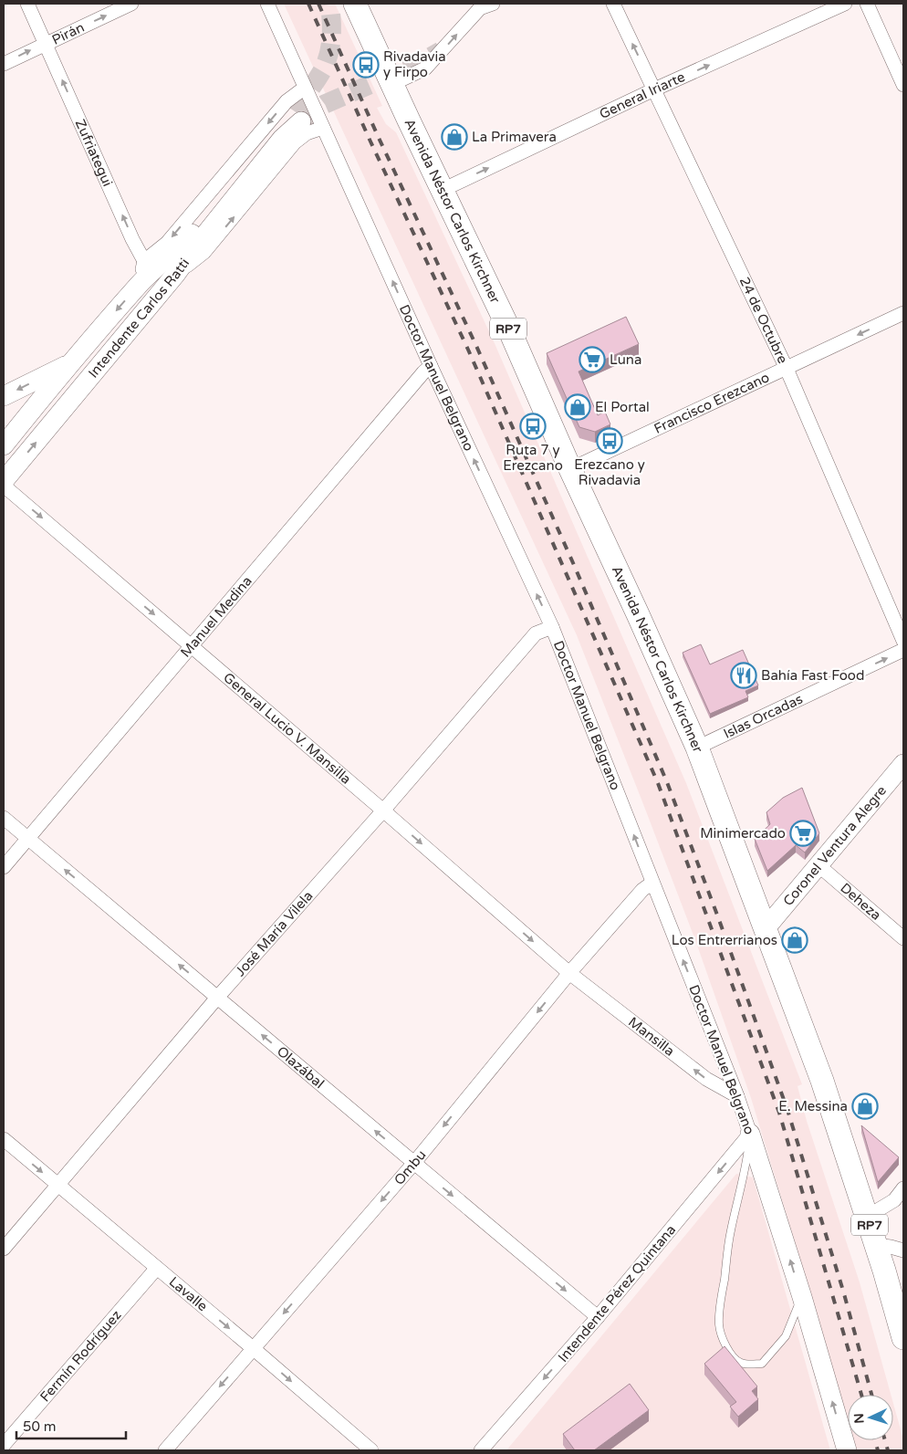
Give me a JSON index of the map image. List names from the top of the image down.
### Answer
{
  "streets": {
    "main road": [
      "Avenida Néstor Carlos Kirchner",
      "Intendente Carlos Ratti",
      "RP7",
      "Doctor Manuel Belgrano",
      "Coronel Ventura Alegre"
    ],
    "street": [
      "Pirán",
      "General Iriarte",
      "Zufriategui",
      "24 de Octubre",
      "Francisco Erezcano",
      "Manuel Medina",
      "Islas Orcadas",
      "General Lucio V. Mansilla",
      "Deheza",
      "José María Vilela",
      "Mansilla",
      "Olazábal",
      "Ombu",
      "Intendente Pérez Quintana",
      "Lavalle",
      "Fermín Rodríguez"
    ]
  },
  "crossings": [
    ["Pirán", "Zufriategui"],
    ["General Iriarte", "Avenida Néstor Carlos Kirchner"],
    ["General Iriarte", "24 de Octubre"],
    ["Zufriategui", "Intendente Carlos Ratti"],
    ["Avenida Néstor Carlos Kirchner", "Francisco Erezcano"],
    ["Avenida Néstor Carlos Kirchner", "Islas Orcadas"],
    ["Avenida Néstor Carlos Kirchner", "Coronel Ventura Alegre"],
    ["Intendente Carlos Ratti", "Doctor Manuel Belgrano"],
    ["24 de Octubre", "Francisco Erezcano"],
    ["Doctor Manuel Belgrano", "Manuel Medina"],
    ["Doctor Manuel Belgrano", "José María Vilela"],
    ["Doctor Manuel Belgrano", "Mansilla"],
    ["Doctor Manuel Belgrano", "Ombu"],
    ["Doctor Manuel Belgrano", "Intendente Pérez Quintana"],
    ["Manuel Medina", "General Lucio V. Mansilla"],
    ["Manuel Medina", "Olazábal"],
    ["General Lucio V. Mansilla", "José María Vilela"],
    ["General Lucio V. Mansilla", "Mansilla"],
    ["General Lucio V. Mansilla", "Ombu"],
    ["Coronel Ventura Alegre", "Deheza"],
    ["José María Vilela", "Olazábal"],
    ["José María Vilela", "Lavalle"],
    ["Mansilla", "Ombu"],
    ["Olazábal", "Ombu"],
    ["Olazábal", "Intendente Pérez Quintana"],
    ["Ombu", "Lavalle"],
    ["Lavalle", "Fermín Rodríguez"]
  ],
  "one_way": [
    "Pirán",
    "General Iriarte",
    "Zufriategui",
    "Doctor Manuel Belgrano",
    "Francisco Erezcano",
    "Islas Orcadas",
    "General Lucio V. Mansilla",
    "Mansilla",
    "Ombu",
    "Intendente Pérez Quintana",
    "Lavalle"
  ],
  "places": {
    "bus stop": ["Rivadavia y Firpo", "Ruta 7 y Erezcano", "Erezcano y Rivadavia"],
    "shop": [
      "La Primavera",
      "El Portal",
      "Los Entrerrianos",
      "E. Messina"
    ],
    "supermarket": ["Luna", "Minimercado"],
    "restaurant": ["Bahía Fast Food"]
  },
  "scale_bar": "50 m",
  "north": "left"
}
